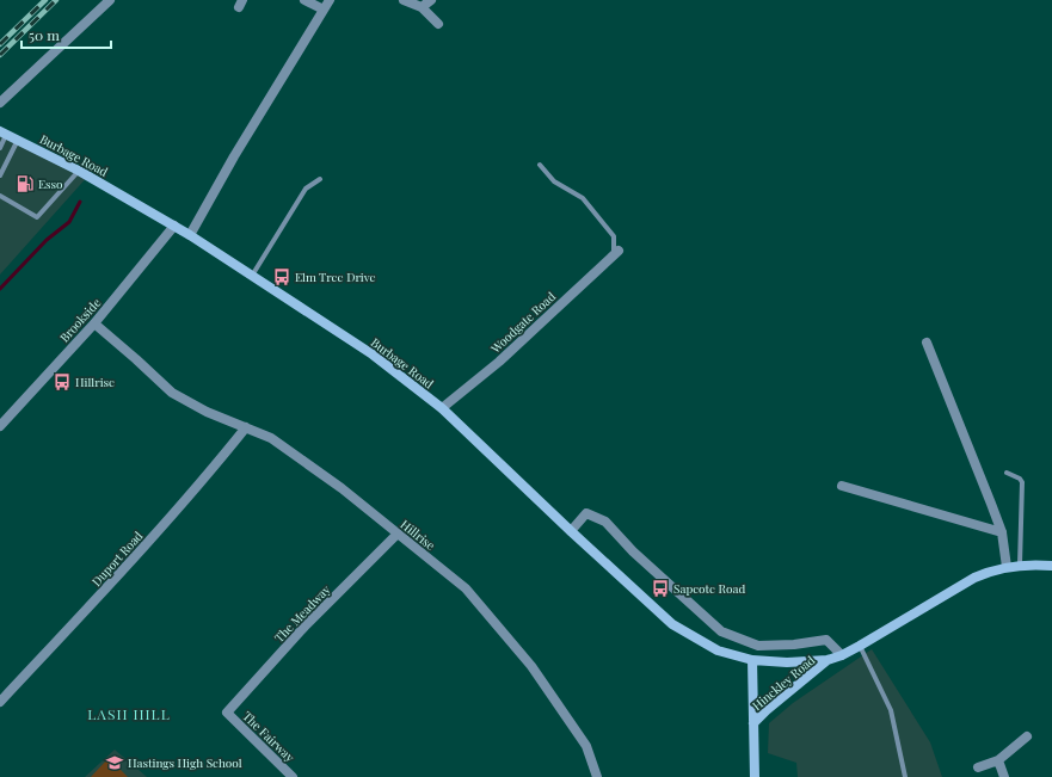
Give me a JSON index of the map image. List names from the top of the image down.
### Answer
{
  "streets": {
    "main road": ["Burbage Road", "Hinckley Road"],
    "street": [
      "Brookside",
      "Woodgate Road",
      "Hillrise",
      "Duport Road",
      "The Meadway",
      "The Fairway"
    ]
  },
  "crossings": [
    ["Burbage Road", "Brookside"],
    ["Burbage Road", "Woodgate Road"],
    ["Burbage Road", "Hinckley Road"],
    ["Brookside", "Hillrise"],
    ["Hillrise", "Duport Road"],
    ["Hillrise", "The Meadway"],
    ["The Meadway", "The Fairway"]
  ],
  "districts": ["LASH HILL"],
  "places": {
    "fuel station": ["Esso"],
    "bus stop": ["Elm Tree Drive", "Hillrise", "Sapcote Road"],
    "school or university": ["Hastings High School"]
  },
  "scale_bar": "50 m"
}
